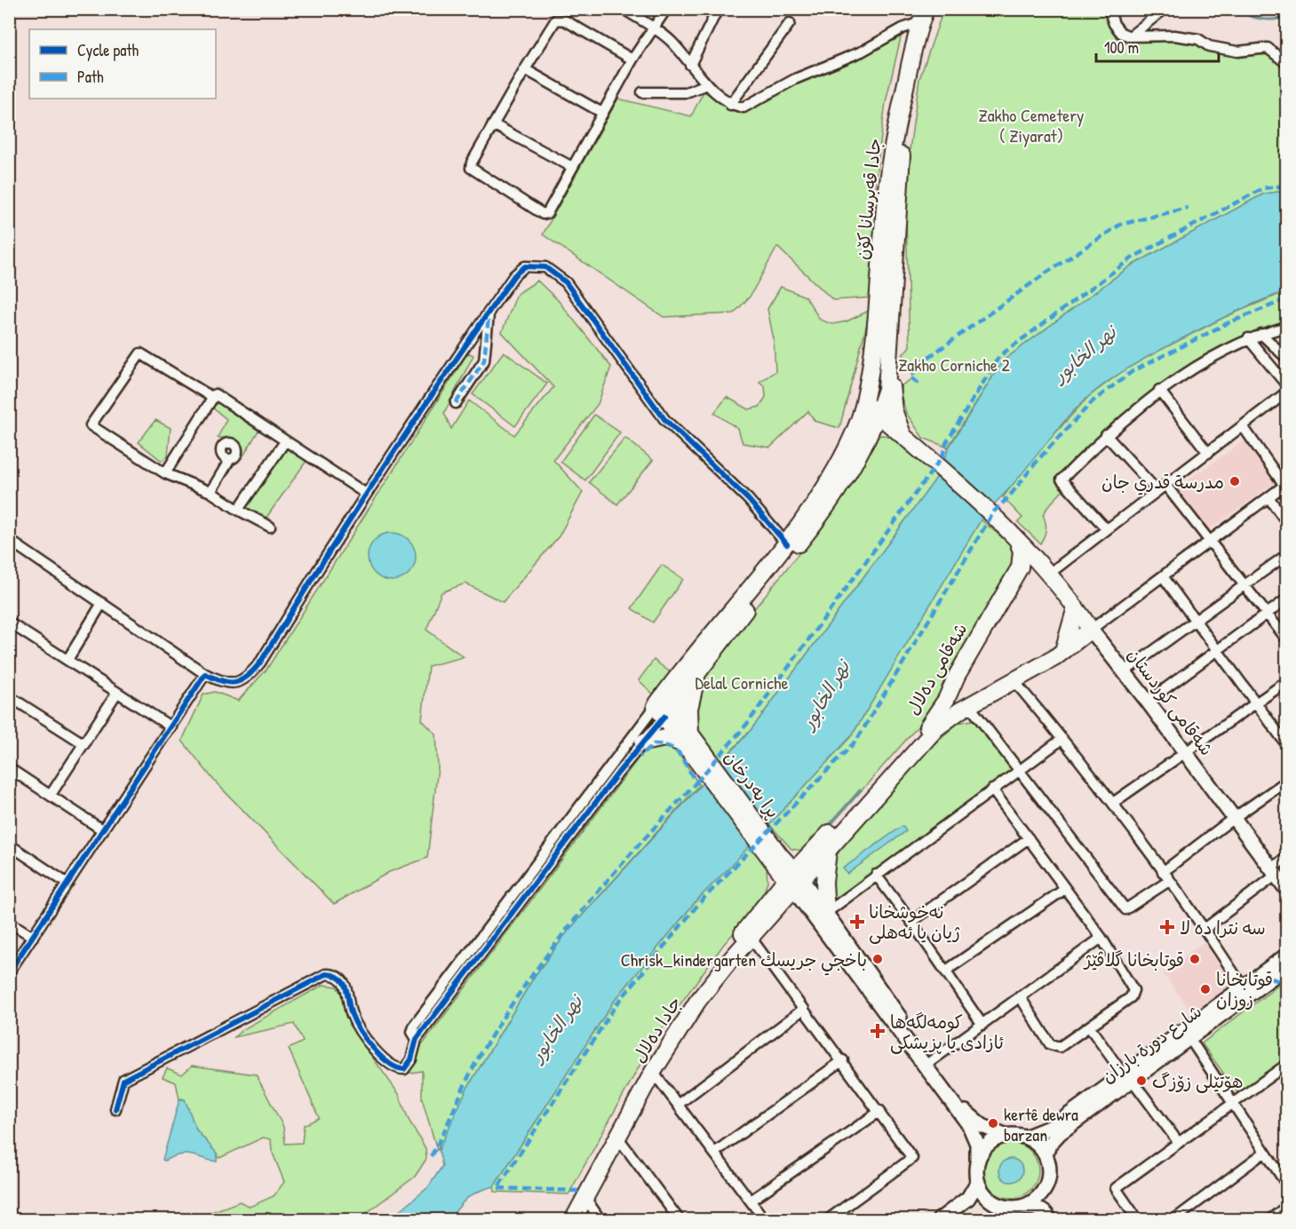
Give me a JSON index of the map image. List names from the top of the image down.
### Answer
{
  "streets": {
    "main road": [
      "جادا قەبرسانا کۆن",
      "شەقامی دەلال",
      "شەقامی کوردستان",
      "پرا بەدرخان",
      "جادا دەلال",
      "شارع دورة بارزان"
    ]
  },
  "crossings": [
    ["جادا قەبرسانا کۆن", "شەقامی کوردستان"],
    ["جادا قەبرسانا کۆن", "پرا بەدرخان"],
    ["شەقامی دەلال", "شەقامی کوردستان"],
    ["پرا بەدرخان", "جادا دەلال"]
  ],
  "water": ["نهر الخابور"],
  "parks": ["Zakho Cemetery ( Ziyarat)", "Zakho Corniche 2", "Delal Corniche"],
  "places": {
    "other": [
      "مدرسة قدري جان",
      "Chrisk_kindergarten باخجي جريسك",
      "قوتابخانا گلاڤێژ",
      "قوتابخانا زوزان",
      "هۆتێلی زۆزگ",
      "kertê dewra barzan"
    ],
    "health": ["نەخوشخانا ژيان يا ئەهلى", "سه نترا ده لا", "کومەلگەھا ئازادی یا پزیشکی"]
  },
  "legend": ["Cycle path", "Path"],
  "scale_bar": "100 m"
}
